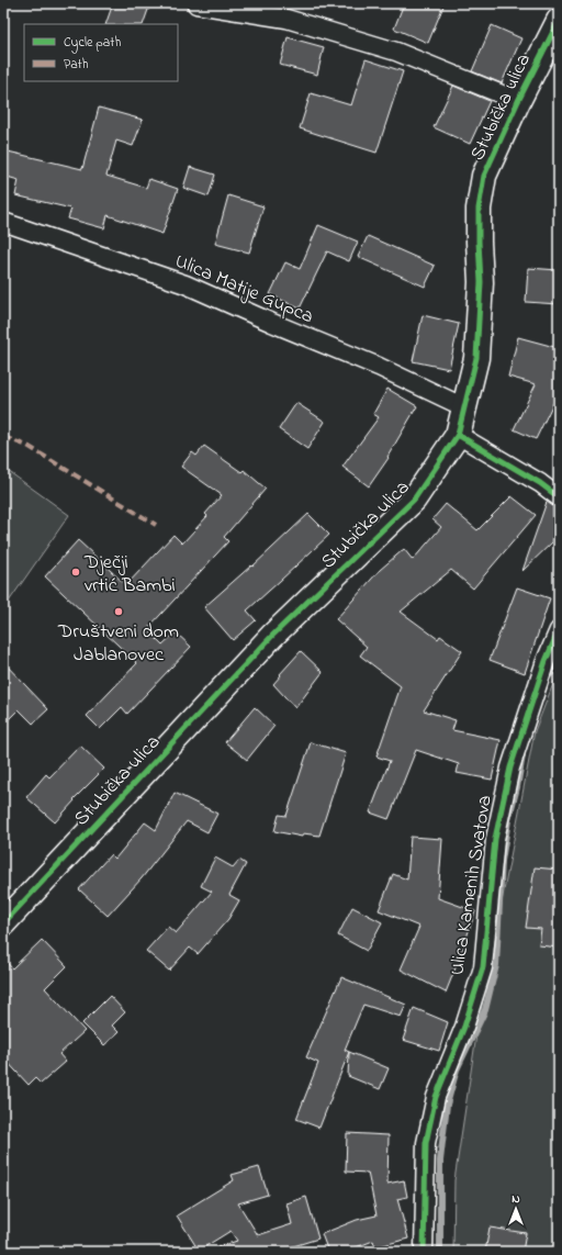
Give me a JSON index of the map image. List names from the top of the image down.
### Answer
{
  "streets": {
    "main road": ["Stubička ulica"],
    "street": ["Ulica Matije Gupca", "Ulica Kamenih Svatova"]
  },
  "crossings": [
    ["Stubička ulica", "Ulica Matije Gupca"]
  ],
  "places": ["Dječji vrtić Bambi", "Društveni dom Jablanovec"],
  "legend": ["Cycle path", "Path"],
  "north": "top"
}
